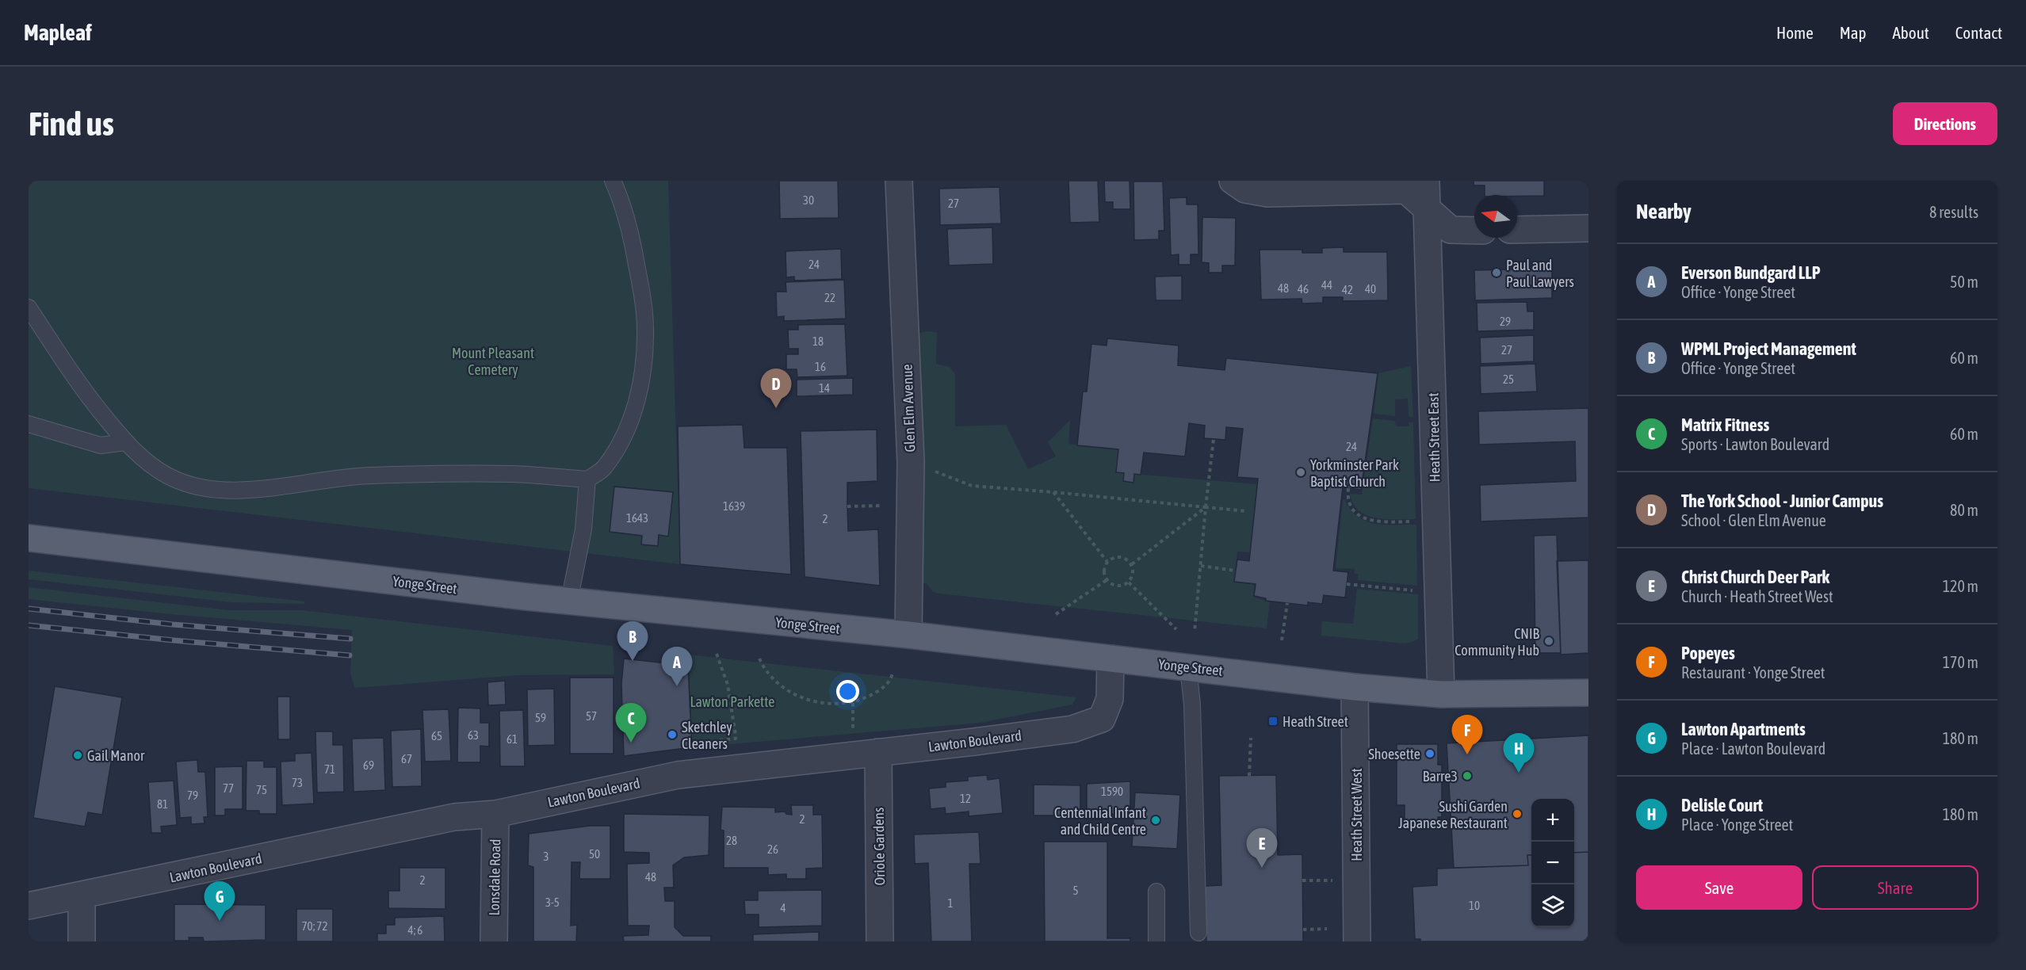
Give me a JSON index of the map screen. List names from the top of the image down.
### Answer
{
  "streets": {
    "main road": ["Yonge Street"],
    "street": [
      "Glen Elm Avenue",
      "Heath Street East",
      "Lawton Boulevard",
      "Heath Street West",
      "Oriole Gardens",
      "Lonsdale Road"
    ]
  },
  "crossings": [
    ["Glen Elm Avenue", "Yonge Street"],
    ["Heath Street East", "Yonge Street"],
    ["Yonge Street", "Lawton Boulevard"],
    ["Yonge Street", "Heath Street West"],
    ["Lawton Boulevard", "Oriole Gardens"],
    ["Lawton Boulevard", "Lonsdale Road"]
  ],
  "parks": ["Mount Pleasant Cemetery", "Lawton Parkette"],
  "places": {
    "other": [
      "Paul and Paul Lawyers",
      "Yorkminster Park Baptist Church",
      "CNIB Community Hub",
      "Sketchley Cleaners",
      "Shoesette",
      "Gail Manor",
      "Barre3",
      "Sushi Garden Japanese Restaurant",
      "Centennial Infant and Child Centre"
    ],
    "transit": ["Heath Street"]
  },
  "house_numbers": [
    "30",
    "27",
    "24",
    "44",
    "48",
    "46",
    "40",
    "42",
    "22",
    "29",
    "18",
    "27",
    "16",
    "25",
    "14",
    "24",
    "1639",
    "1643",
    "2",
    "57",
    "59",
    "63",
    "65",
    "61",
    "67",
    "69",
    "71",
    "73",
    "77",
    "75",
    "1590",
    "79",
    "12",
    "81",
    "2",
    "28",
    "26",
    "50",
    "3",
    "48",
    "2",
    "5",
    "3-5",
    "1",
    "10",
    "4",
    "70; 72",
    "4; 6"
  ],
  "north": "left",
  "page": {
    "header": "Mapleaf",
    "nav": [
      "Home",
      "Map",
      "About",
      "Contact"
    ],
    "buttons": [
      "Directions",
      ["Save", "Share"]
    ],
    "title": "Find us",
    "heading": ["Nearby", "8 results"],
    "list": [
      {
        "mark": "A",
        "name": "Everson Bundgard LLP",
        "note": "Office · Yonge Street",
        "value": "50 m"
      },
      {
        "mark": "B",
        "name": "WPML Project Management",
        "note": "Office · Yonge Street",
        "value": "60 m"
      },
      {
        "mark": "C",
        "name": "Matrix Fitness",
        "note": "Sports · Lawton Boulevard",
        "value": "60 m"
      },
      {
        "mark": "D",
        "name": "The York School - Junior Campus",
        "note": "School · Glen Elm Avenue",
        "value": "80 m"
      },
      {
        "mark": "E",
        "name": "Christ Church Deer Park",
        "note": "Church · Heath Street West",
        "value": "120 m"
      },
      {
        "mark": "F",
        "name": "Popeyes",
        "note": "Restaurant · Yonge Street",
        "value": "170 m"
      },
      {
        "mark": "G",
        "name": "Lawton Apartments",
        "note": "Place · Lawton Boulevard",
        "value": "180 m"
      },
      {
        "mark": "H",
        "name": "Delisle Court",
        "note": "Place · Yonge Street",
        "value": "180 m"
      }
    ],
    "pins": [
      "D",
      "B",
      "A",
      "C",
      "F",
      "H",
      "E",
      "G"
    ],
    "map_buttons": ["+", "−"]
  }
}
